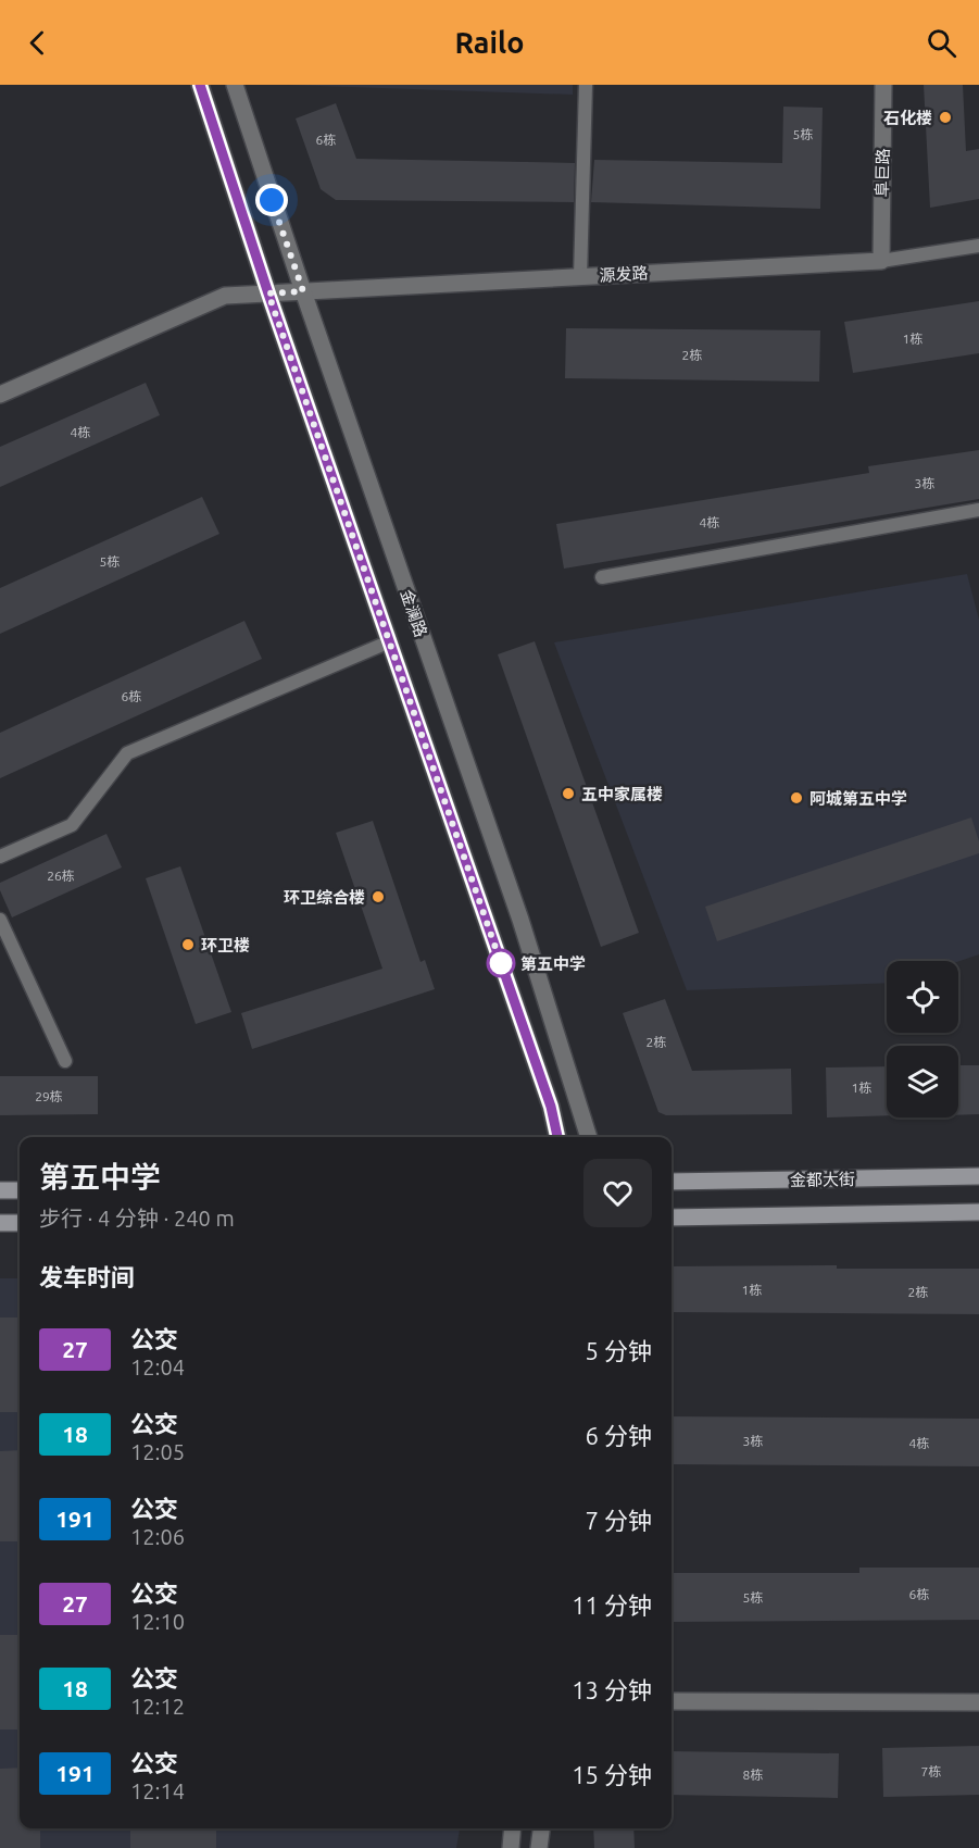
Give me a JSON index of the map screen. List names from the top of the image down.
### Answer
{
  "streets": {
    "main road": ["金都大街"],
    "street": ["阜巨路", "源发路", "金澜路"]
  },
  "crossings": [
    ["阜巨路", "源发路"],
    ["源发路", "金澜路"]
  ],
  "places": [
    "石化楼",
    "五中家属楼",
    "阿城第五中学",
    "环卫综合楼",
    "环卫楼",
    "第五中学"
  ],
  "lines": ["bus line 27"],
  "house_numbers": [
    "5栋",
    "6栋",
    "1栋",
    "2栋",
    "4栋",
    "3栋",
    "4栋",
    "5栋",
    "6栋",
    "26栋",
    "2栋",
    "1栋",
    "29栋",
    "1栋",
    "2栋",
    "3栋",
    "4栋",
    "6栋",
    "5栋",
    "7栋",
    "8栋"
  ],
  "page": {
    "header": "Railo",
    "heading": [
      ["第五中学", "步行 · 4 分钟 · 240 m"],
      "发车时间"
    ],
    "list": [
      {
        "mark": "27",
        "name": "公交",
        "note": "12:04",
        "value": "5 分钟"
      },
      {
        "mark": "18",
        "name": "公交",
        "note": "12:05",
        "value": "6 分钟"
      },
      {
        "mark": "191",
        "name": "公交",
        "note": "12:06",
        "value": "7 分钟"
      },
      {
        "mark": "27",
        "name": "公交",
        "note": "12:10",
        "value": "11 分钟"
      },
      {
        "mark": "18",
        "name": "公交",
        "note": "12:12",
        "value": "13 分钟"
      },
      {
        "mark": "191",
        "name": "公交",
        "note": "12:14",
        "value": "15 分钟"
      }
    ]
  }
}
